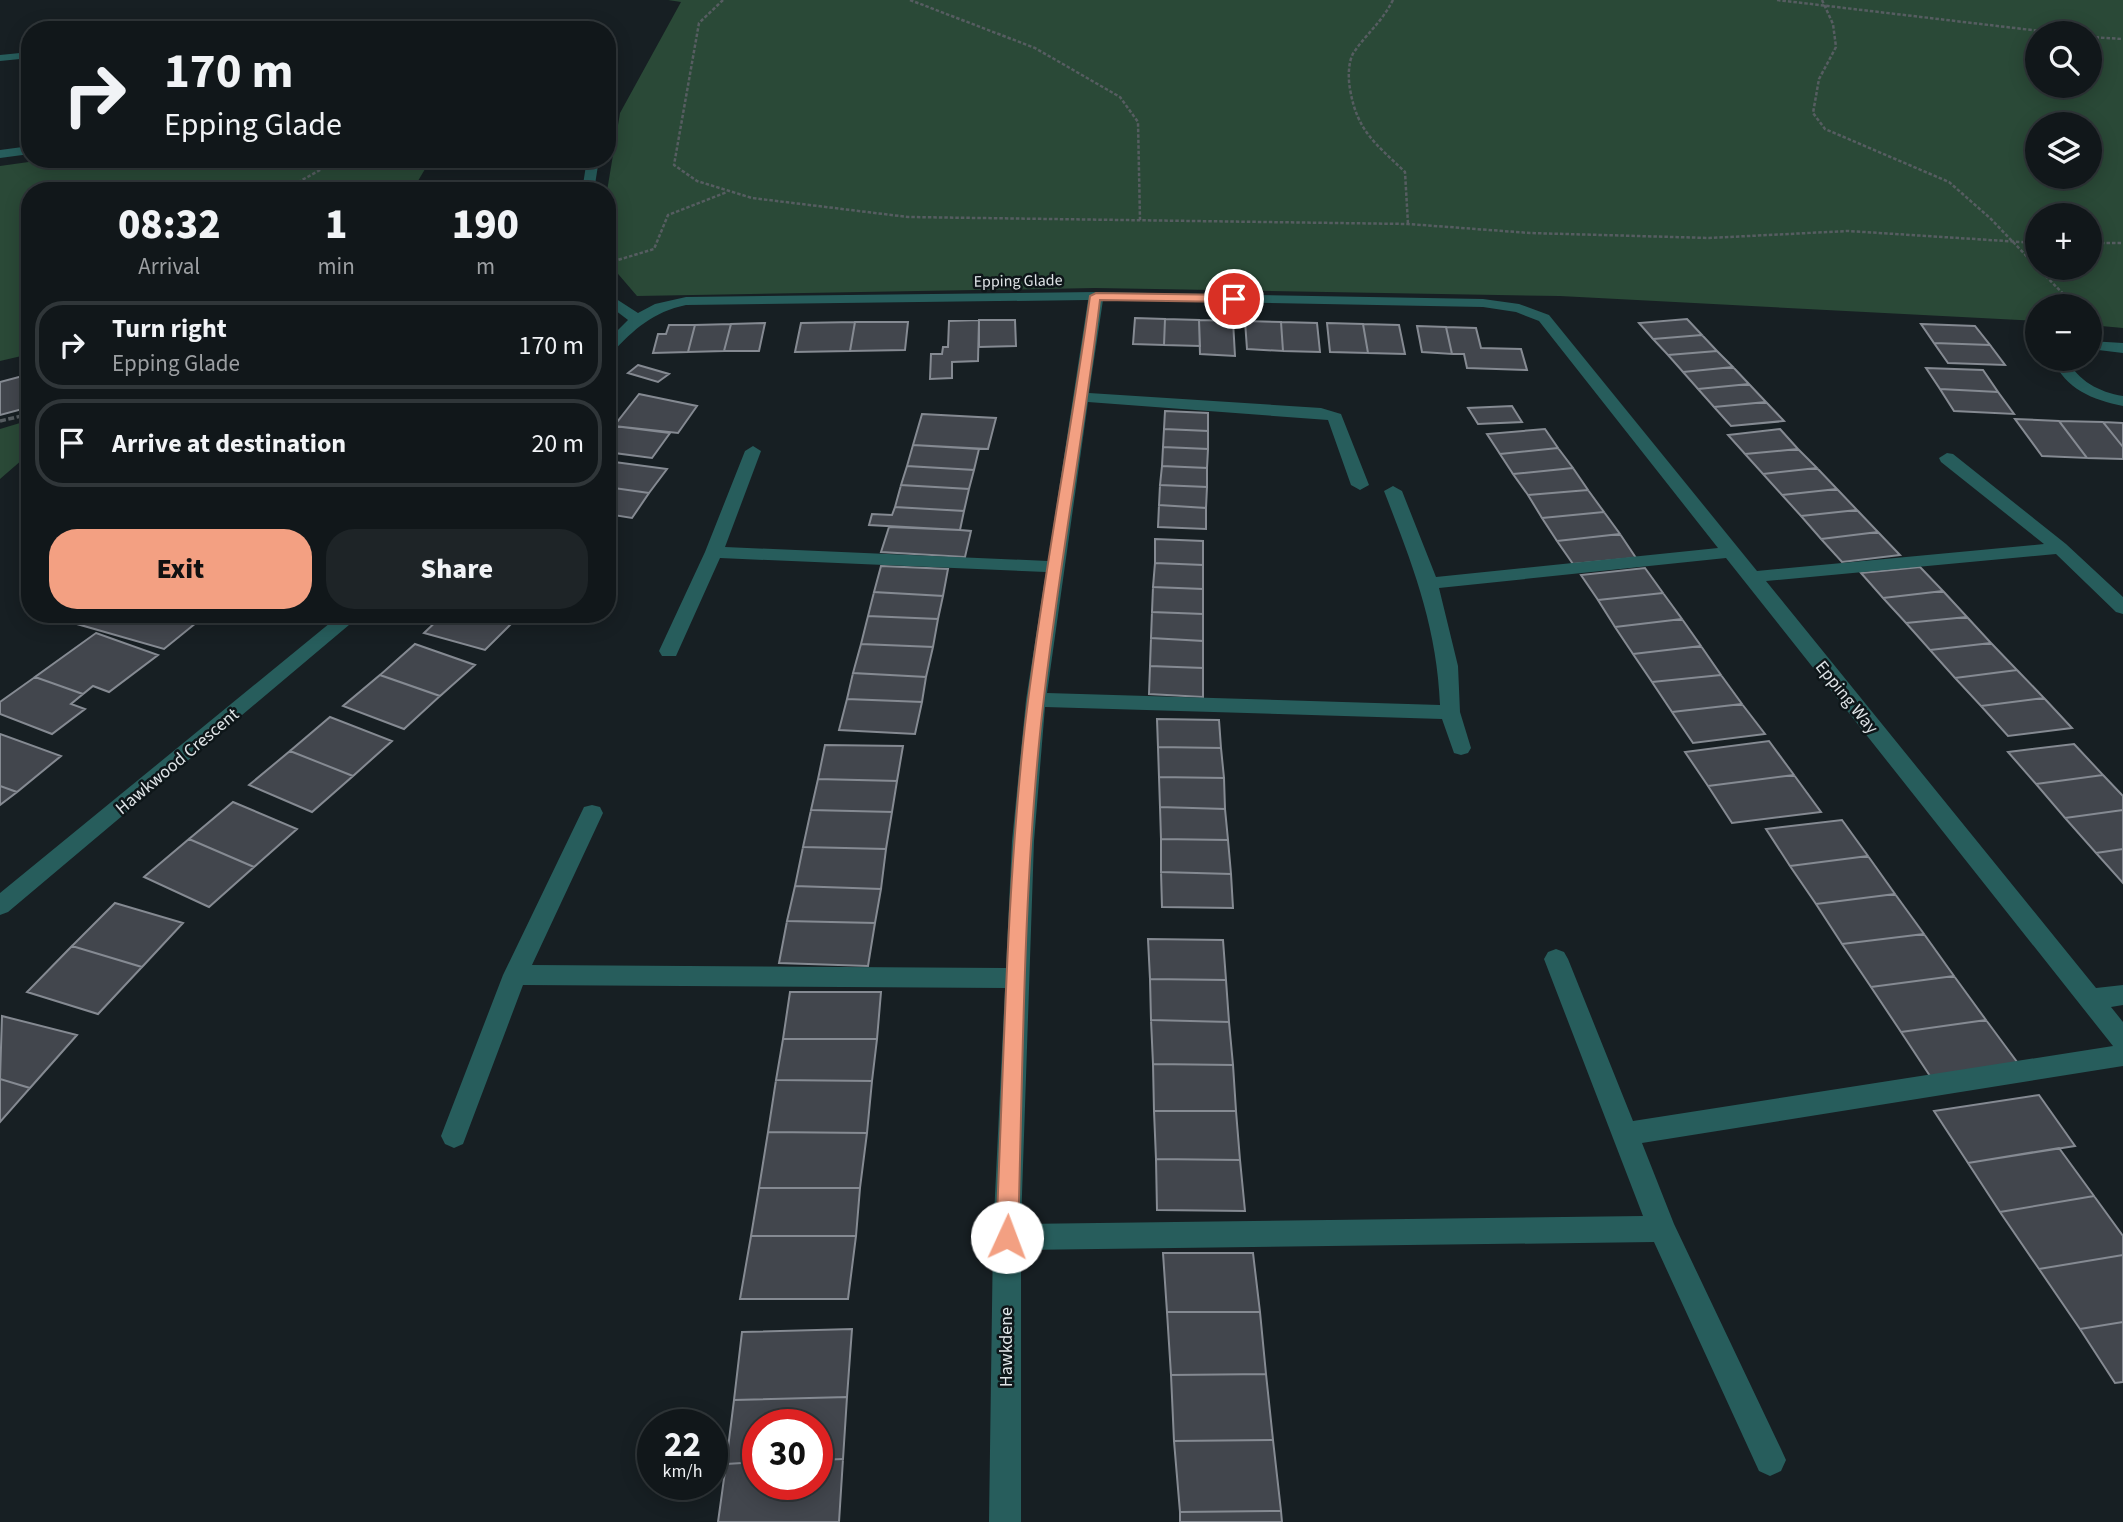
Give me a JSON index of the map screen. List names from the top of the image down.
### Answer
{
  "streets": {
    "street": [
      "Epping Glade",
      "Epping Way",
      "Hawkwood Crescent",
      "Hawkdene"
    ]
  },
  "crossings": [
    ["Epping Glade", "Epping Way"],
    ["Epping Glade", "Hawkdene"]
  ],
  "page": {
    "map_buttons": ["+", "−"],
    "turn": ["170 m", "Epping Glade"],
    "eta": [
      "08:32",
      "Arrival",
      "1",
      "min",
      "190",
      "m"
    ],
    "list": [
      {
        "name": "Turn right",
        "note": "Epping Glade",
        "value": "170 m"
      },
      {
        "name": "Arrive at destination",
        "value": "20 m"
      }
    ],
    "buttons": ["Exit", "Share"],
    "speed": "22 km/h",
    "limit": "30"
  }
}
